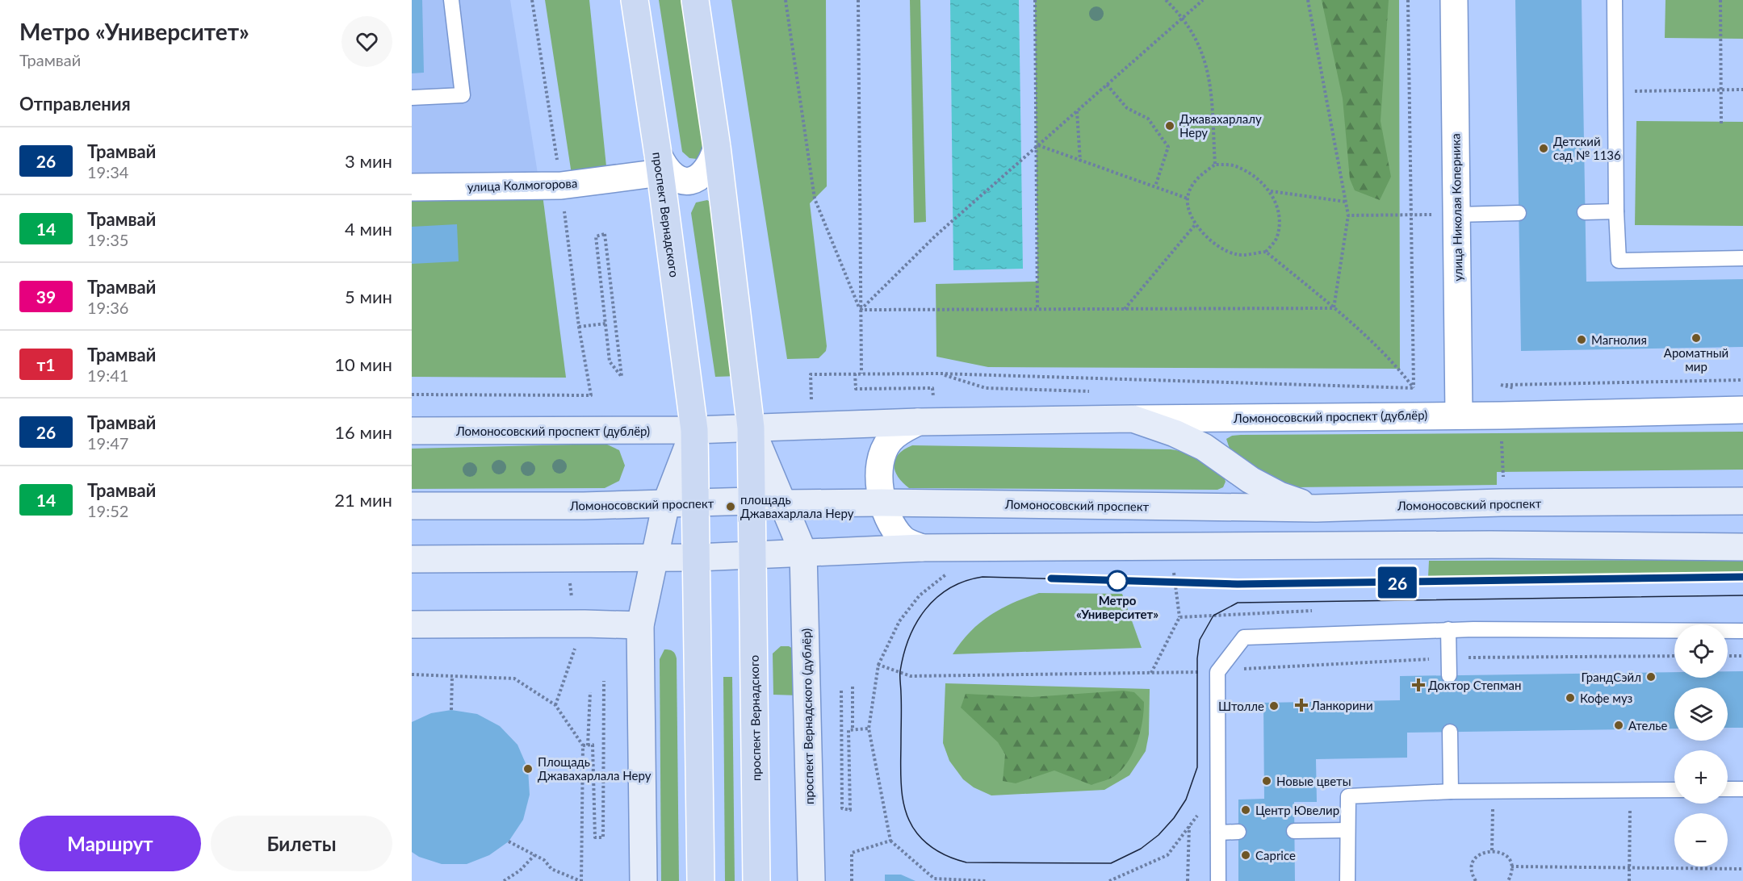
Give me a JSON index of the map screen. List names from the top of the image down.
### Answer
{
  "streets": {
    "main road": [
      "проспект Вернадского",
      "Ломоносовский проспект (дублёр)",
      "Ломоносовский проспект",
      "проспект Вернадского (дублёр)"
    ],
    "street": ["улица Колмогорова", "улица Николая Коперника"]
  },
  "crossings": [
    ["улица Колмогорова", "проспект Вернадского"],
    ["улица Николая Коперника", "Ломоносовский проспект (дублёр)"],
    ["проспект Вернадского", "Ломоносовский проспект (дублёр)"]
  ],
  "places": {
    "other": [
      "Джавахарлалу Неру",
      "Детский сад № 1136",
      "Ароматный мир",
      "Магнолия",
      "площадь Джавахарлала Неру",
      "Метро «Университет»",
      "ГрандСэйл",
      "Кофе муз",
      "Штолле",
      "Ателье",
      "Площадь Джавахарлала Неру",
      "Новые цветы",
      "Центр Ювелир",
      "Caprice"
    ],
    "health": ["Доктор Степман", "Ланкорини"]
  },
  "lines": ["tram line 26"],
  "page": {
    "heading": [
      ["Метро «Университет»", "Трамвай"],
      "Отправления"
    ],
    "on_map": "26",
    "list": [
      {
        "mark": "26",
        "name": "Трамвай",
        "note": "19:34",
        "value": "3 мин"
      },
      {
        "mark": "14",
        "name": "Трамвай",
        "note": "19:35",
        "value": "4 мин"
      },
      {
        "mark": "39",
        "name": "Трамвай",
        "note": "19:36",
        "value": "5 мин"
      },
      {
        "mark": "т1",
        "name": "Трамвай",
        "note": "19:41",
        "value": "10 мин"
      },
      {
        "mark": "26",
        "name": "Трамвай",
        "note": "19:47",
        "value": "16 мин"
      },
      {
        "mark": "14",
        "name": "Трамвай",
        "note": "19:52",
        "value": "21 мин"
      }
    ],
    "map_buttons": ["+", "−"],
    "buttons": ["Маршрут", "Билеты"]
  }
}
